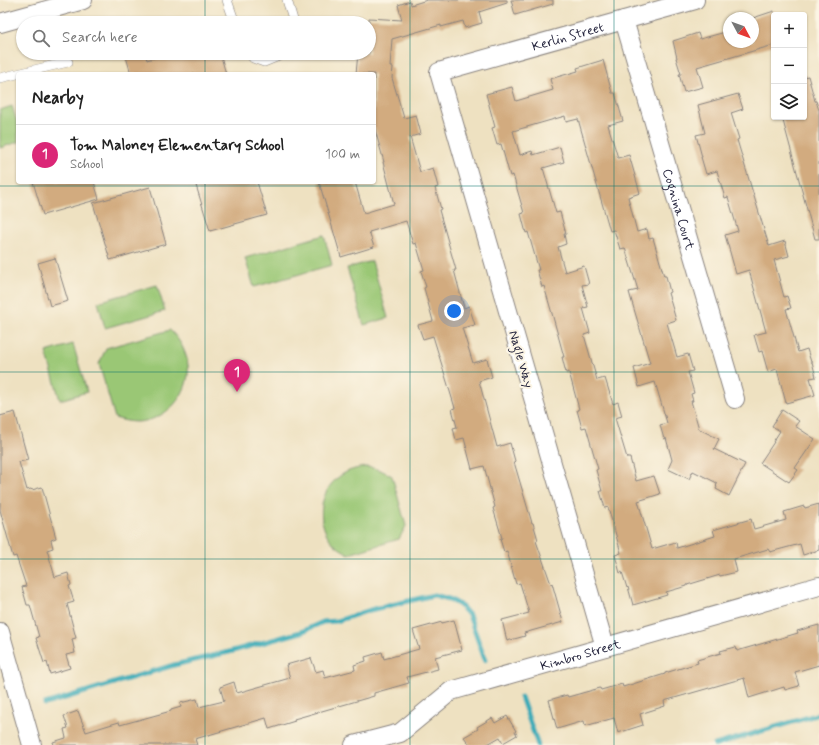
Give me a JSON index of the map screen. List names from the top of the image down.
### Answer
{
  "streets": {
    "street": [
      "Kerlin Street",
      "Cognina Court",
      "Nagle Way",
      "Kimbro Street"
    ]
  },
  "crossings": [
    ["Kerlin Street", "Cognina Court"],
    ["Kerlin Street", "Nagle Way"],
    ["Nagle Way", "Kimbro Street"]
  ],
  "north": "bottom right",
  "page": {
    "map_buttons": ["+", "−"],
    "search": "Search here",
    "heading": "Nearby",
    "list": [
      {
        "mark": "1",
        "name": "Tom Maloney Elementary School",
        "note": "School",
        "value": "100 m"
      }
    ],
    "pins": "1"
  }
}
